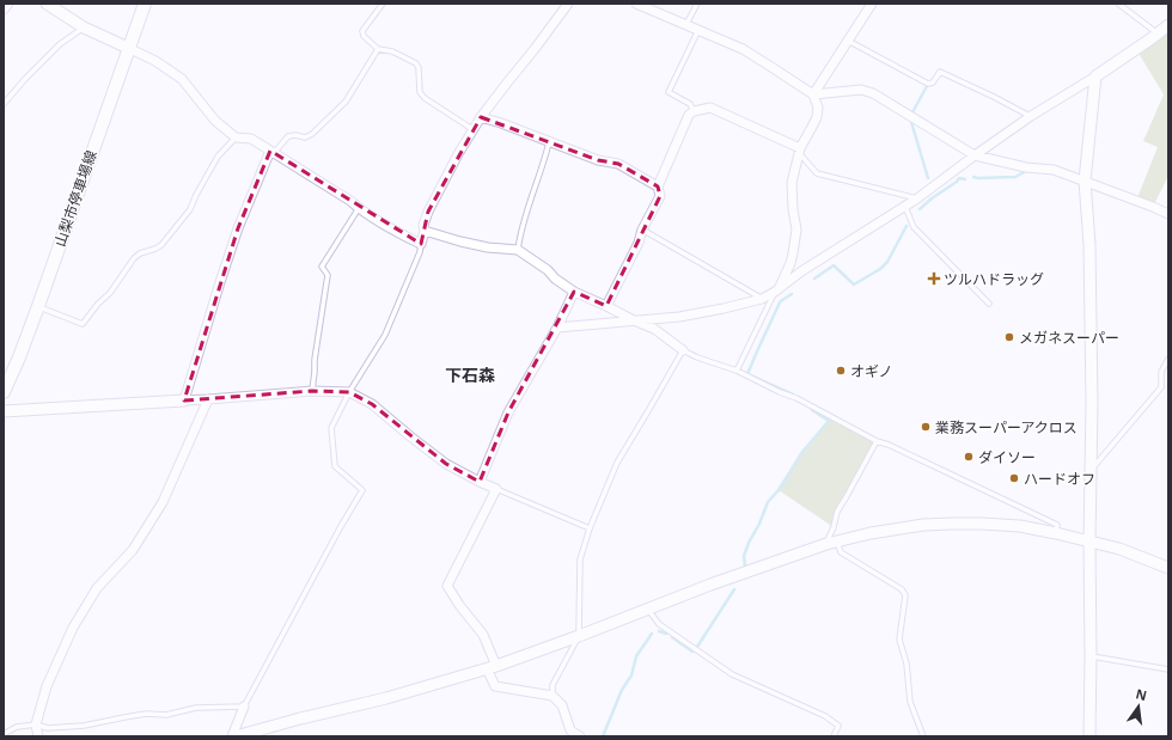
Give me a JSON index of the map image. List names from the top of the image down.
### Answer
{
  "streets": {
    "main road": ["山梨市停車場線"]
  },
  "districts": ["下石森"],
  "places": {
    "health": ["ツルハドラッグ"],
    "other": [
      "メガネスーパー",
      "オギノ",
      "業務スーパーアクロス",
      "ダイソー",
      "ハードオフ"
    ]
  },
  "north": "top"
}
